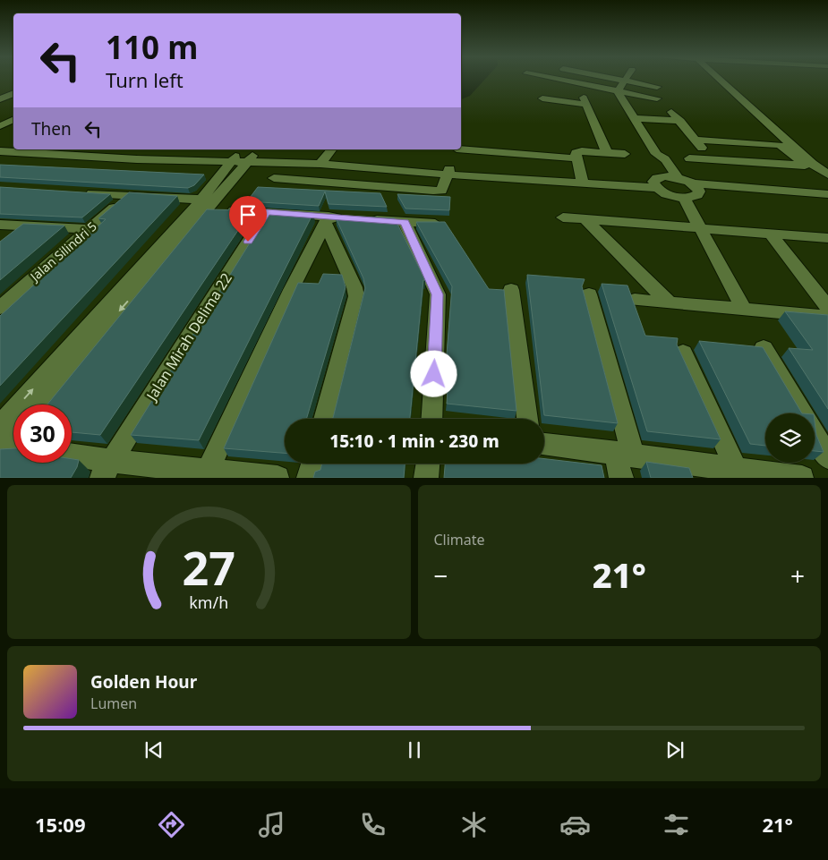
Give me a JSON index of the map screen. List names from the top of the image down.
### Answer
{
  "streets": {
    "street": ["Jalan Silindri 5", "Jalan Mirah Delima 22"]
  },
  "page": {
    "turn": ["110 m", "Turn left"],
    "then": "Then",
    "limit": "30",
    "trip": "15:10 · 1 min · 230 m",
    "tile": "Climate",
    "heat": ["−", "21°", "+"],
    "song": ["Golden Hour", "Lumen"],
    "tabs": ["15:09", "21°"],
    "gauge": ["27", "km/h"]
  }
}
